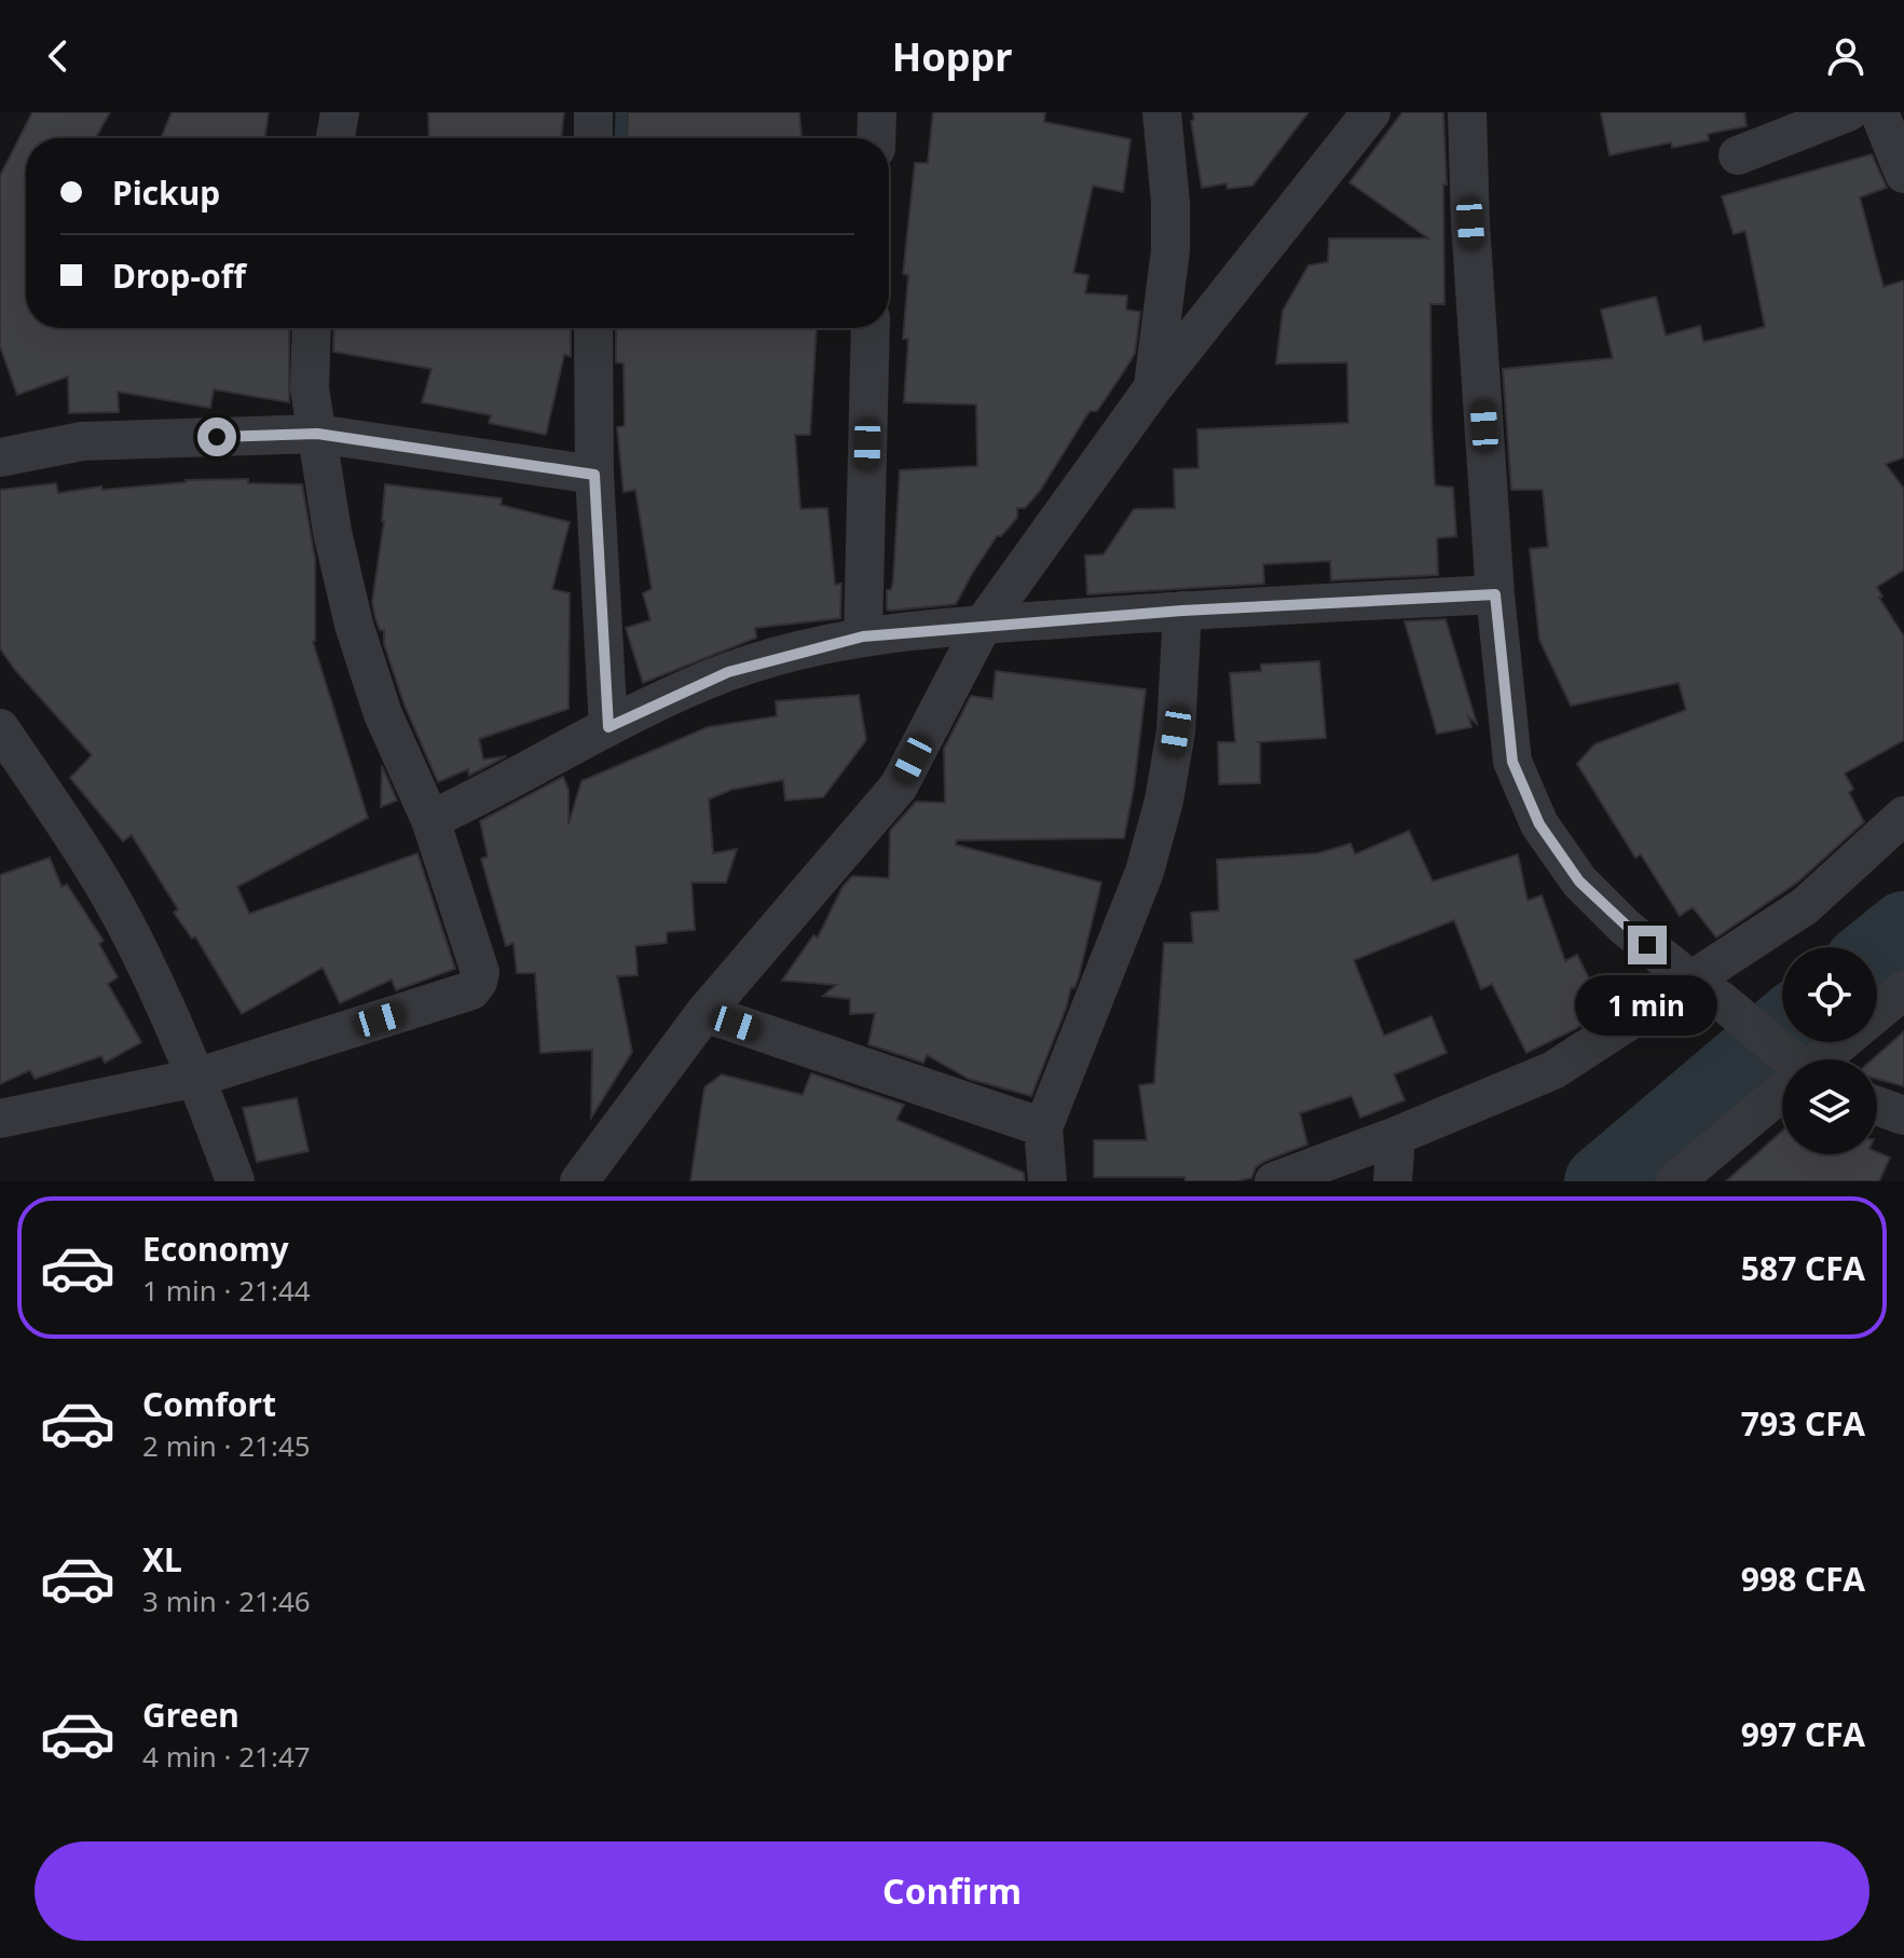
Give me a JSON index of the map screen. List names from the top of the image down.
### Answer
{
  "page": {
    "header": "Hoppr",
    "banner": ["Pickup", "Drop-off"],
    "bubble": "1 min",
    "list": [
      {
        "name": "Economy",
        "note": "1 min · 21:44",
        "value": "587 CFA"
      },
      {
        "name": "Comfort",
        "note": "2 min · 21:45",
        "value": "793 CFA"
      },
      {
        "name": "XL",
        "note": "3 min · 21:46",
        "value": "998 CFA"
      },
      {
        "name": "Green",
        "note": "4 min · 21:47",
        "value": "997 CFA"
      }
    ],
    "buttons": "Confirm"
  }
}
